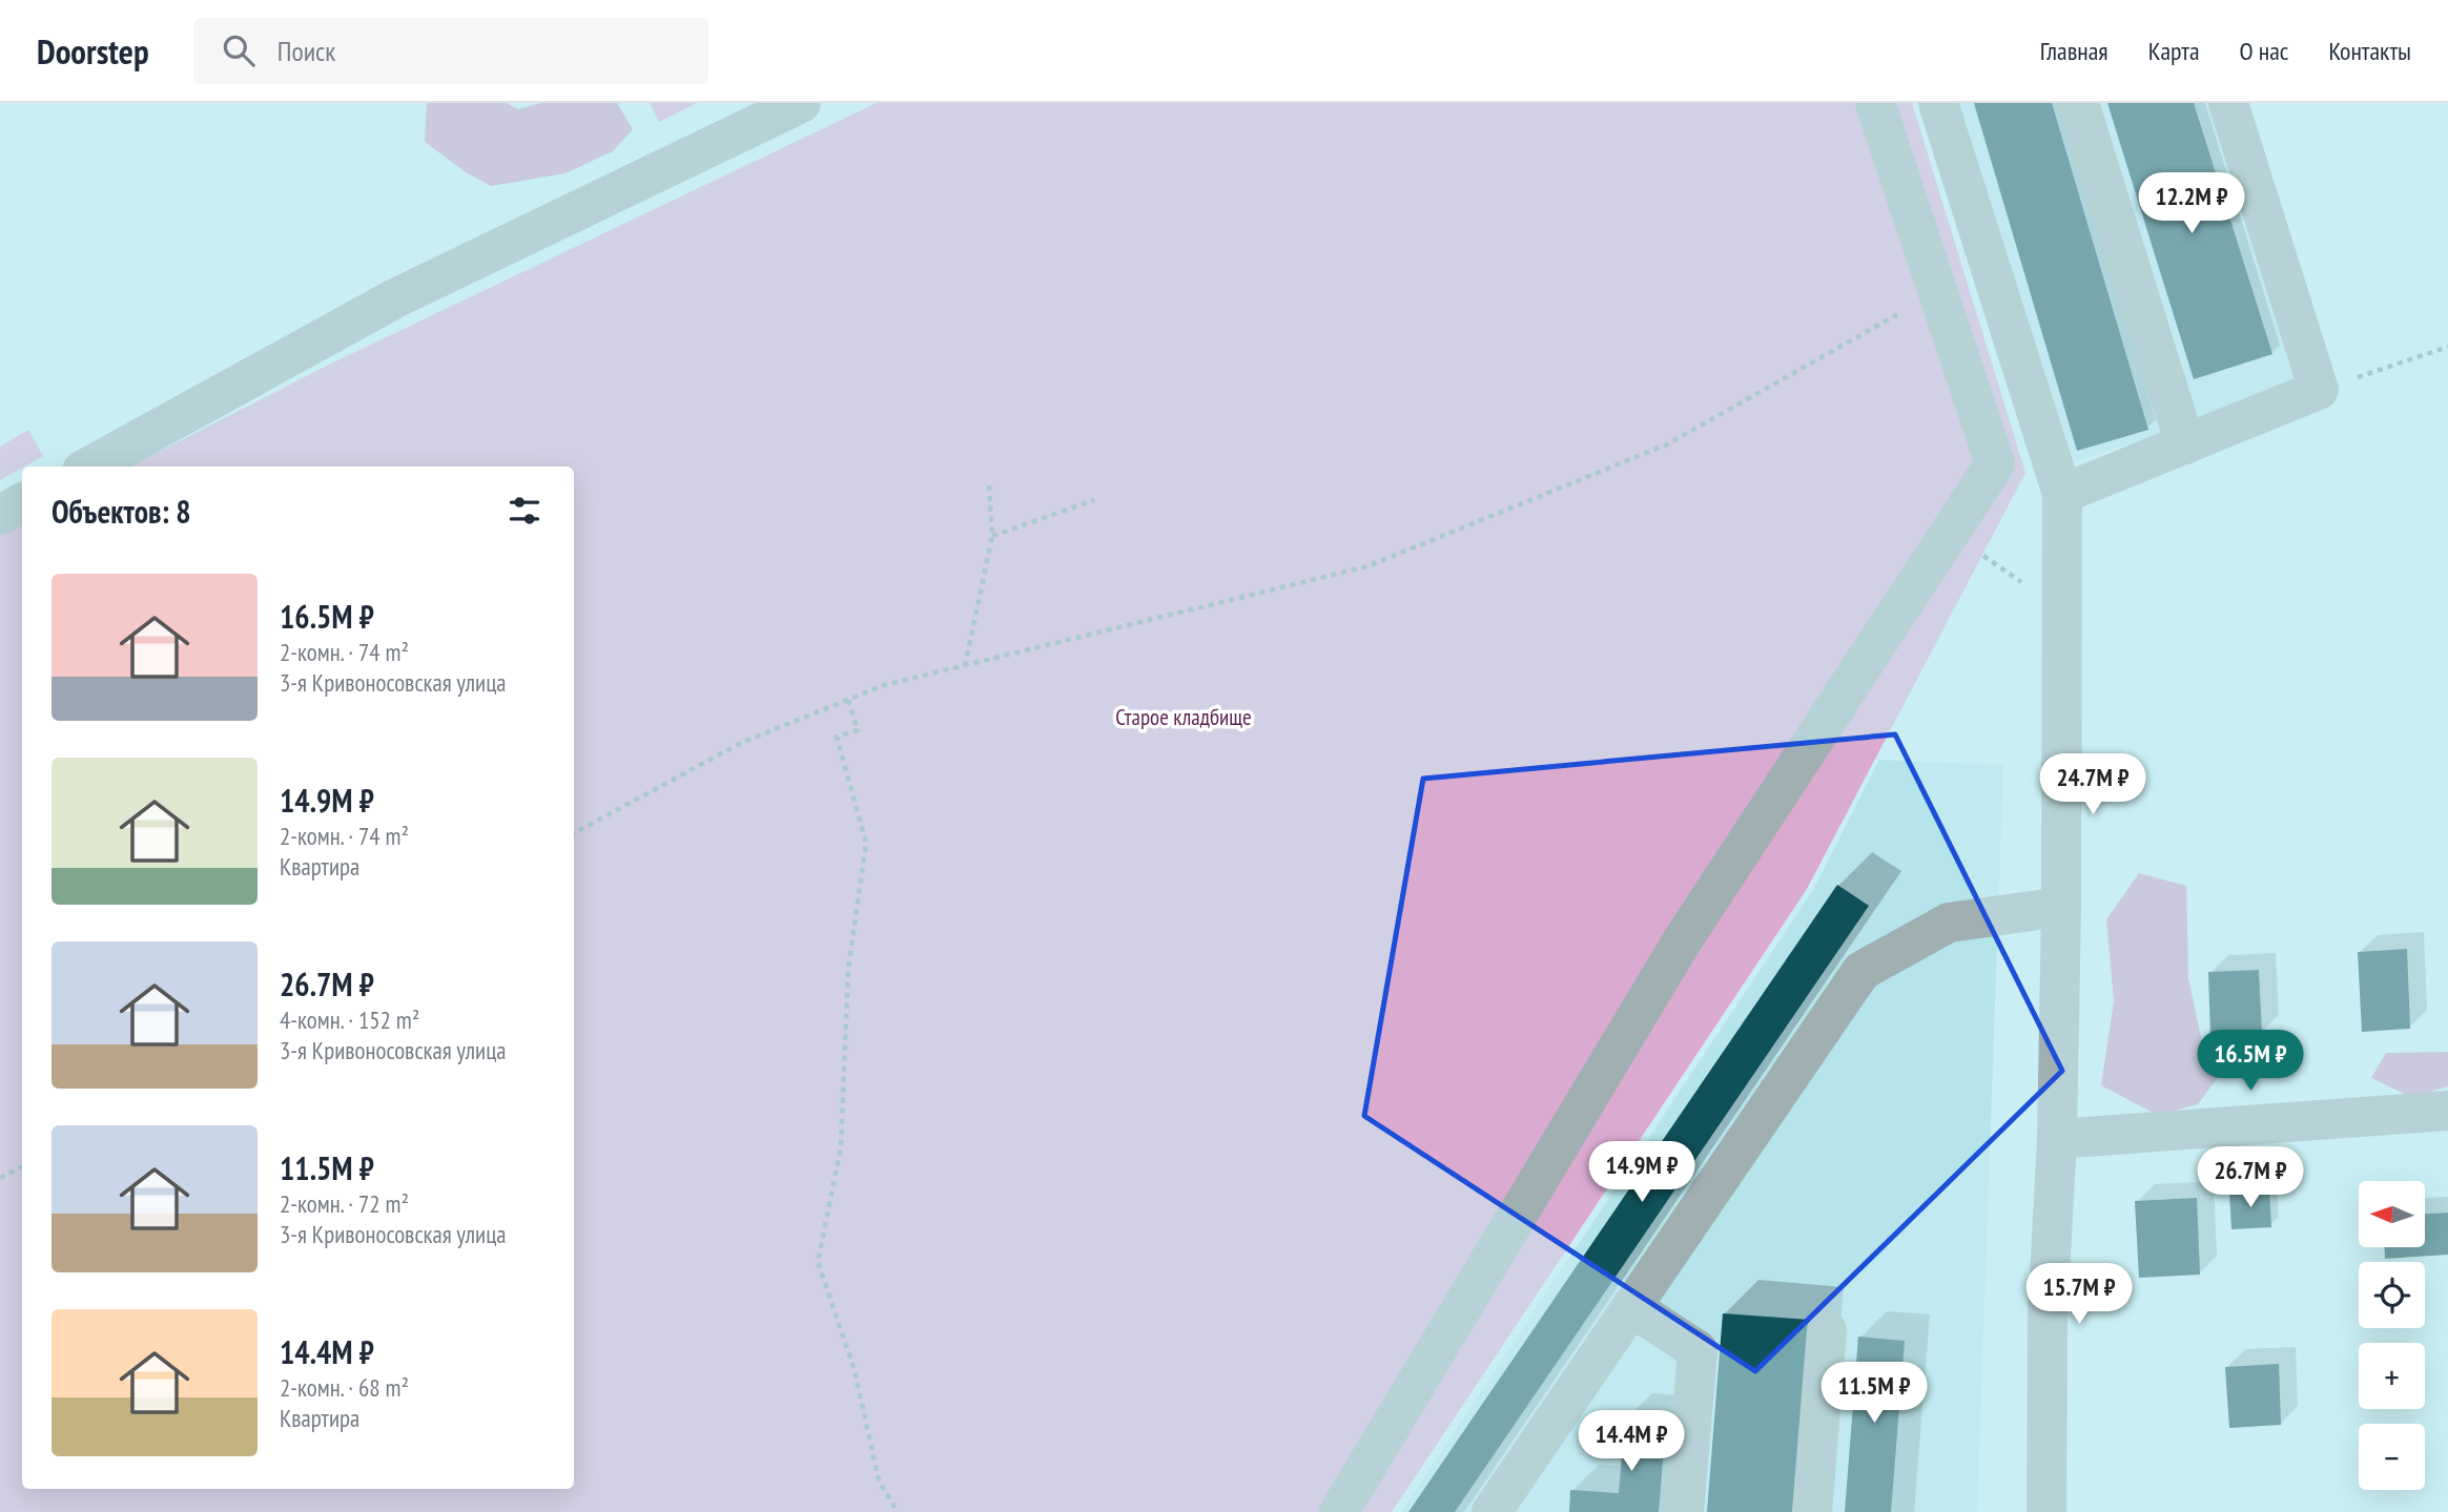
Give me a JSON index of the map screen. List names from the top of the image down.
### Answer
{
  "parks": ["Старое кладбище"],
  "north": "left",
  "page": {
    "header": "Doorstep",
    "search": "Поиск",
    "nav": [
      "Главная",
      "Карта",
      "О нас",
      "Контакты"
    ],
    "price": [
      "12.2M ₽",
      "24.7M ₽",
      "16.5M ₽",
      "14.9M ₽",
      "26.7M ₽",
      "15.7M ₽",
      "11.5M ₽",
      "14.4M ₽"
    ],
    "heading": "Объектов: 8",
    "list": [
      {
        "name": "16.5M ₽",
        "note": "2-комн. · 74 m² · 3-я Кривоносовская улица"
      },
      {
        "name": "14.9M ₽",
        "note": "2-комн. · 74 m² · Квартира"
      },
      {
        "name": "26.7M ₽",
        "note": "4-комн. · 152 m² · 3-я Кривоносовская улица"
      },
      {
        "name": "11.5M ₽",
        "note": "2-комн. · 72 m² · 3-я Кривоносовская улица"
      },
      {
        "name": "14.4M ₽",
        "note": "2-комн. · 68 m² · Квартира"
      }
    ],
    "map_buttons": ["+", "−"]
  }
}
